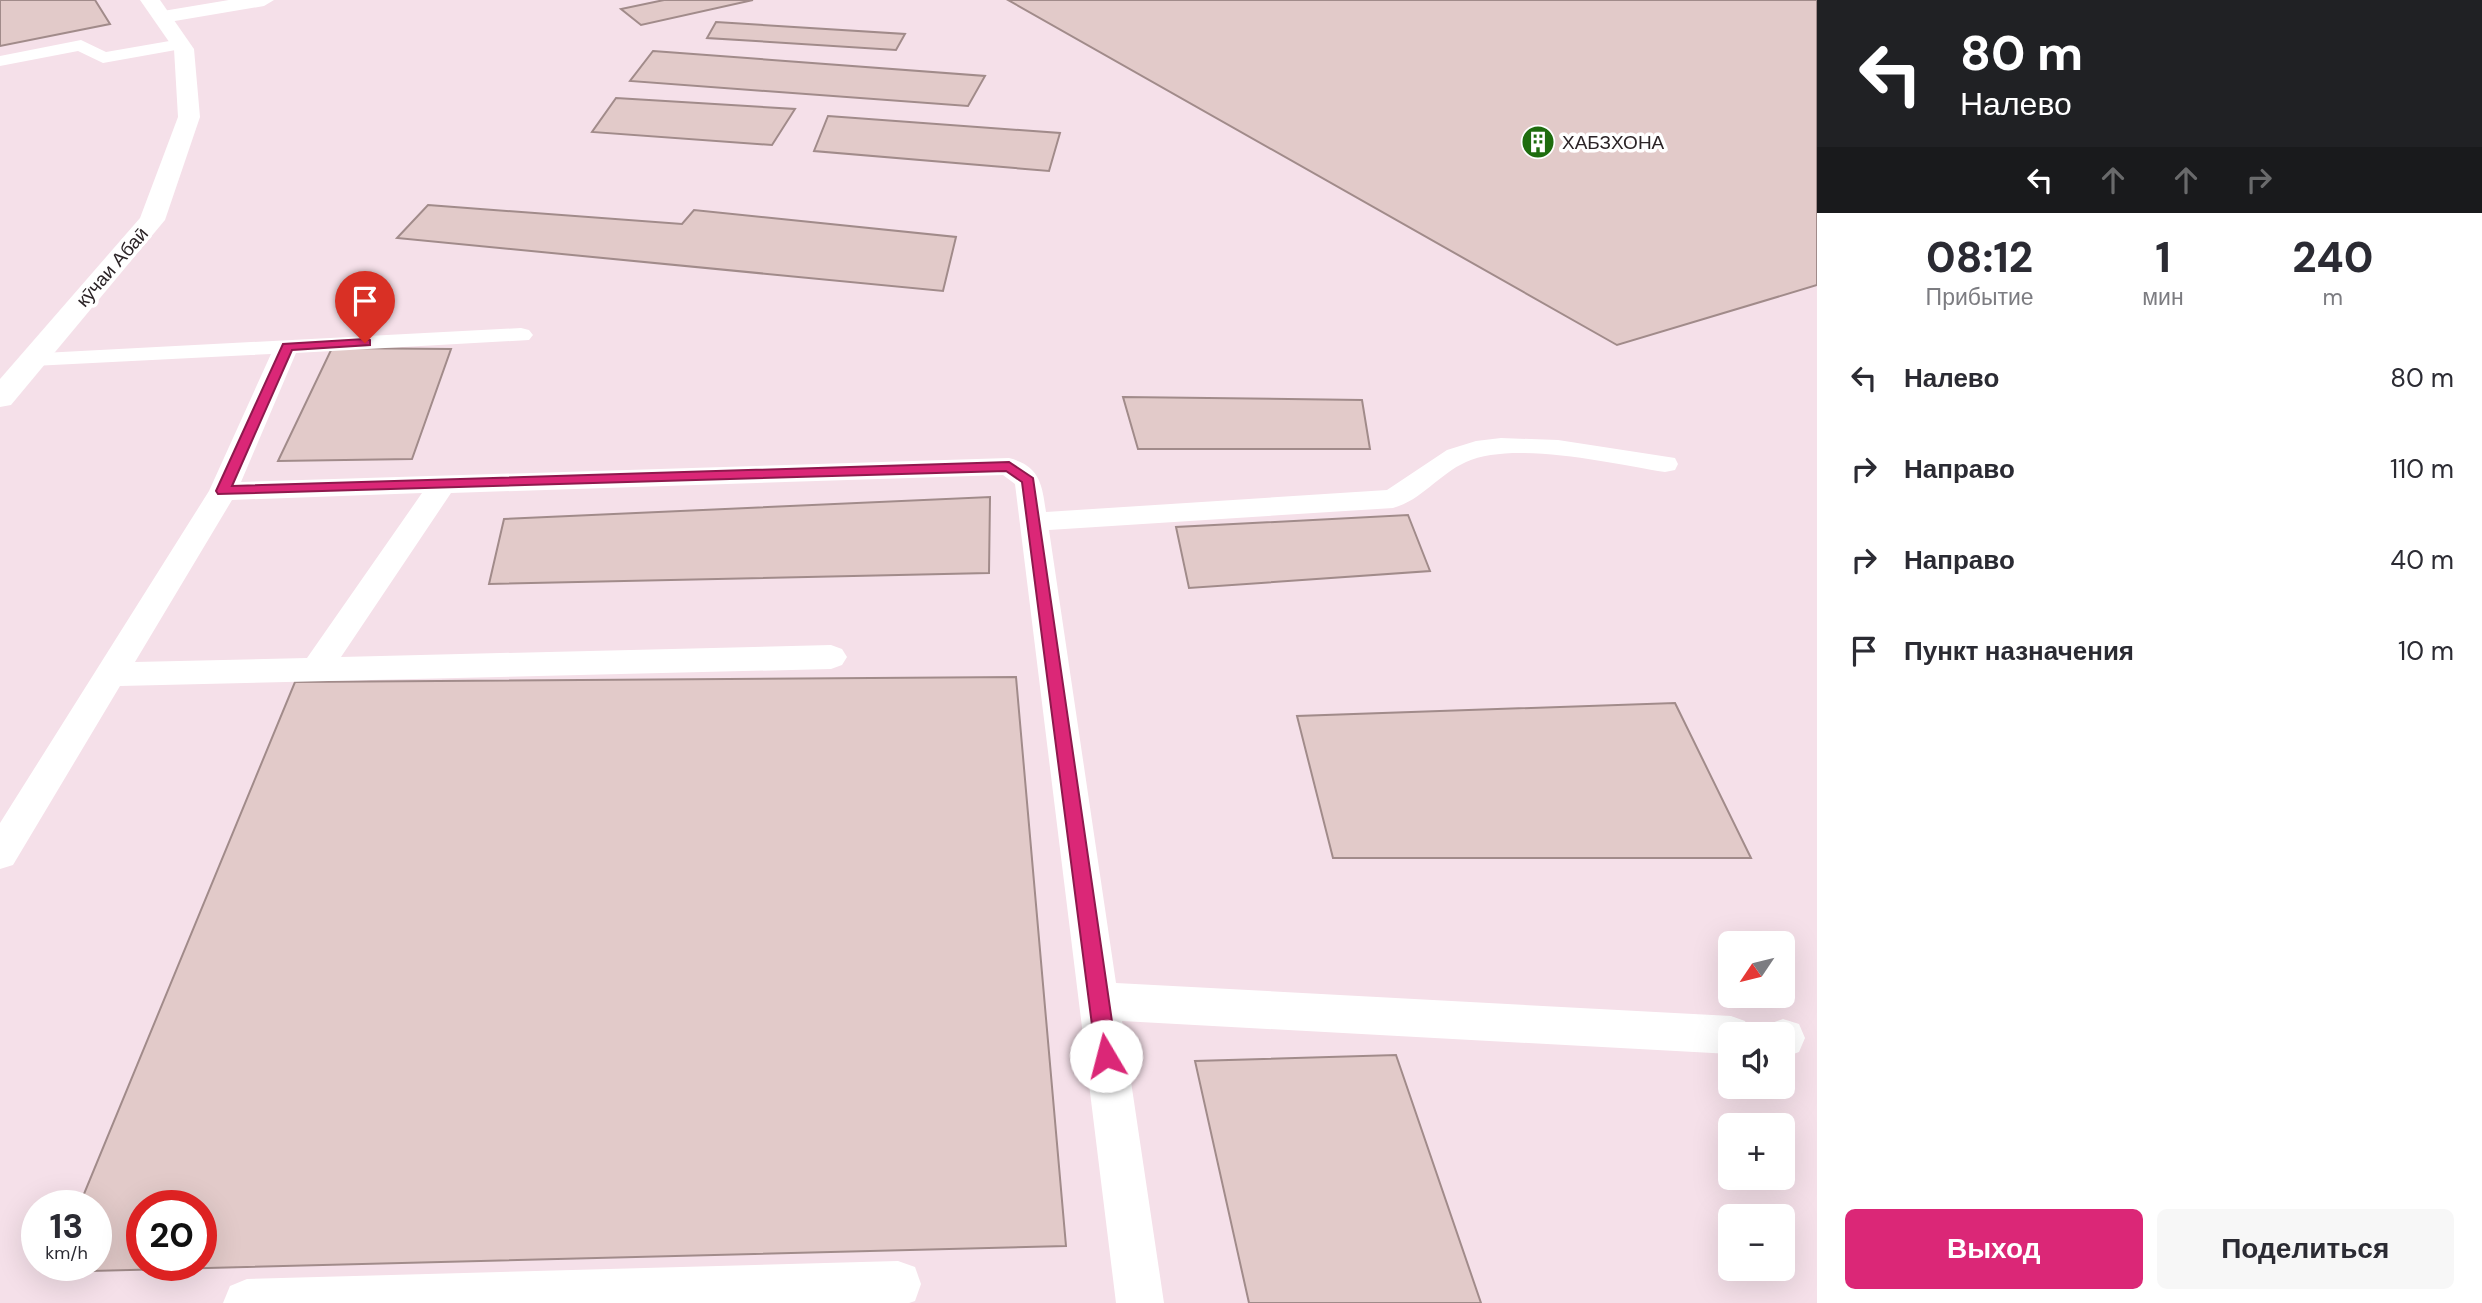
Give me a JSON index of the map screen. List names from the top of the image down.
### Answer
{
  "streets": {
    "street": ["кӯчаи Абаӣ"]
  },
  "places": {
    "building": ["ХАБЗХОНА"]
  },
  "north": "bottom left",
  "page": {
    "turn": ["80 m", "Налево"],
    "eta": [
      "08:12",
      "Прибытие",
      "1",
      "мин",
      "240",
      "m"
    ],
    "list": [
      {
        "name": "Налево",
        "value": "80 m"
      },
      {
        "name": "Направо",
        "value": "110 m"
      },
      {
        "name": "Направо",
        "value": "40 m"
      },
      {
        "name": "Пункт назначения",
        "value": "10 m"
      }
    ],
    "map_buttons": ["+", "−"],
    "speed": "13 km/h",
    "limit": "20",
    "buttons": ["Выход", "Поделиться"]
  }
}
